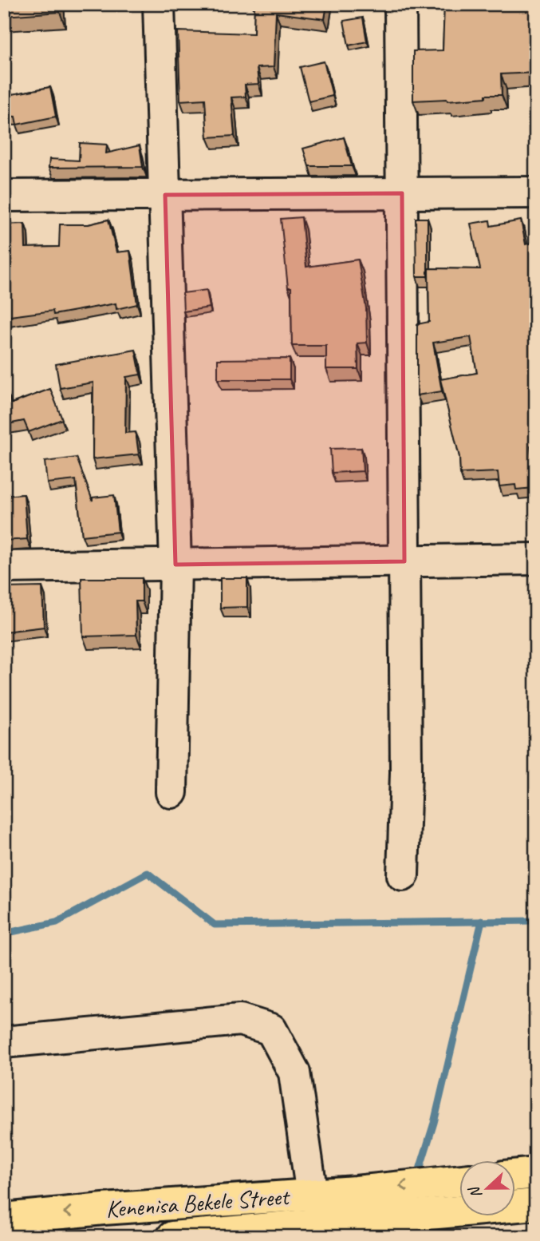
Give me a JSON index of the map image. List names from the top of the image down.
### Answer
{
  "streets": {
    "main road": ["Kenenisa Bekele Street"]
  },
  "north": "left"
}
